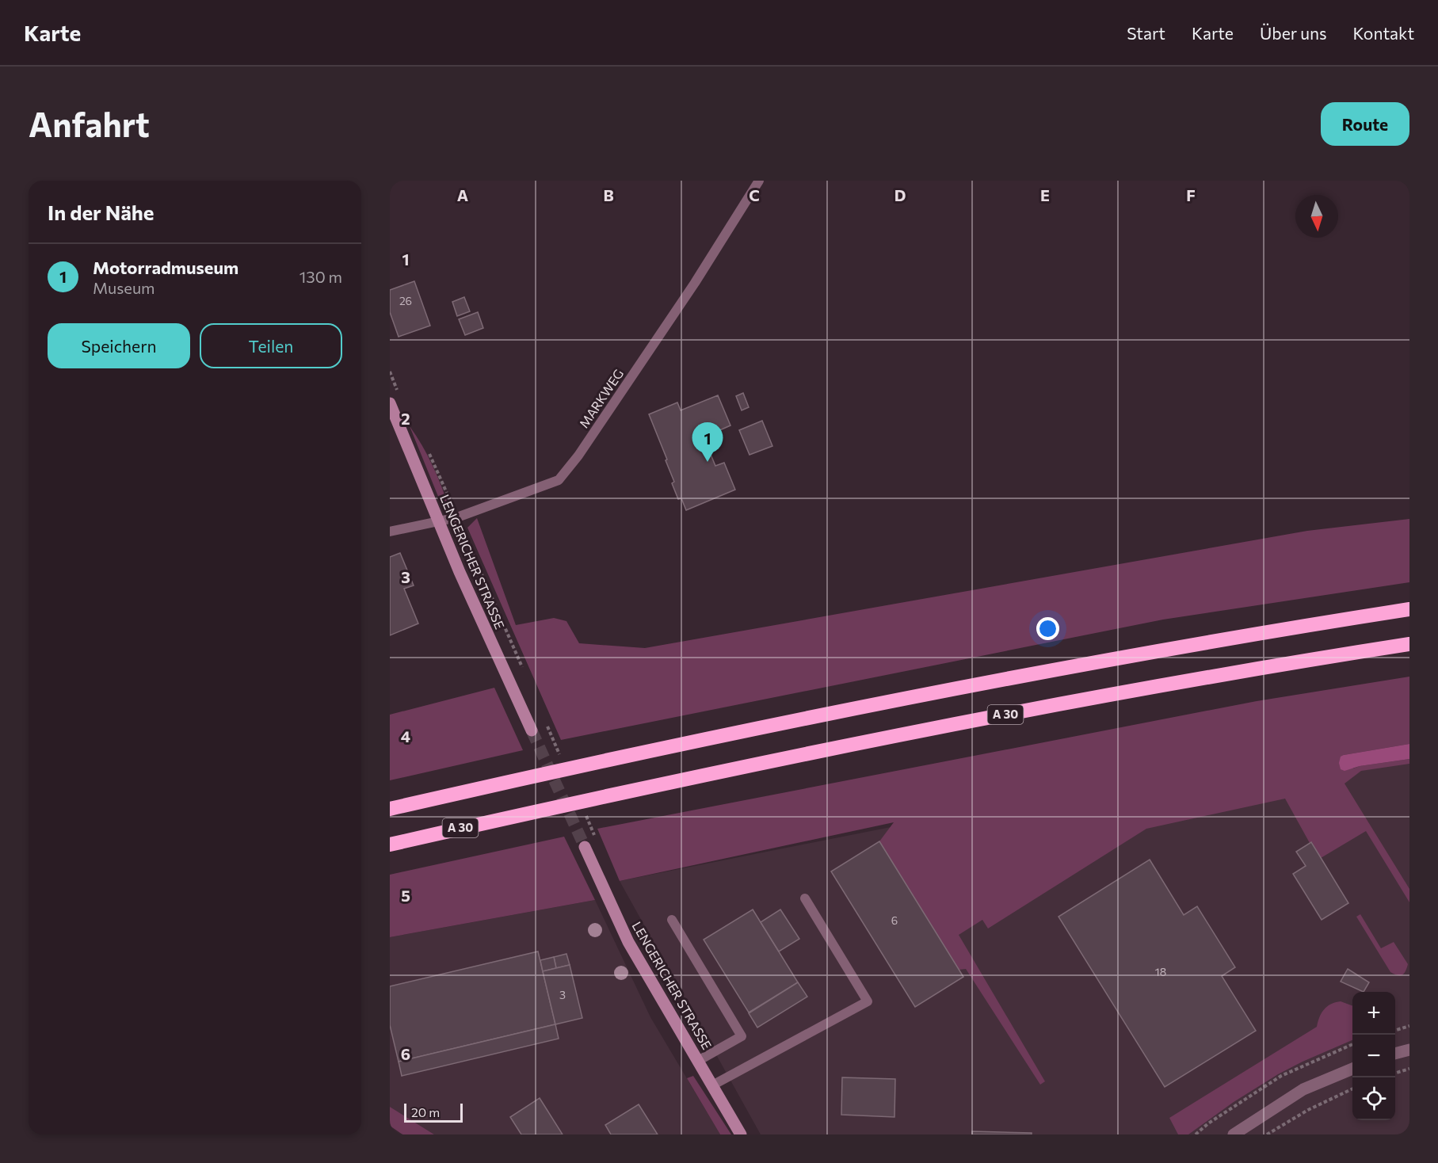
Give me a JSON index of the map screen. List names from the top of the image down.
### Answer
{
  "streets": {
    "highway": ["A 30"],
    "street": ["LENGERICHER STRASSE"],
    "lane": ["MARKWEG"]
  },
  "crossings": [
    ["MARKWEG", "LENGERICHER STRASSE"]
  ],
  "house_numbers": [
    "26",
    "6",
    "18",
    "3"
  ],
  "scale_bar": "20 m",
  "north": "bottom",
  "page": {
    "header": "Karte",
    "nav": [
      "Start",
      "Karte",
      "Über uns",
      "Kontakt"
    ],
    "buttons": [
      "Route",
      ["Speichern", "Teilen"]
    ],
    "title": "Anfahrt",
    "heading": "In der Nähe",
    "list": [
      {
        "mark": "1",
        "name": "Motorradmuseum",
        "note": "Museum",
        "value": "130 m"
      }
    ],
    "pins": "1",
    "map_buttons": ["+", "−"],
    "scale": "20 m"
  },
  "grid": {
    "columns": [
      "A",
      "B",
      "C",
      "D",
      "E",
      "F"
    ],
    "rows": [
      "1",
      "2",
      "3",
      "4",
      "5",
      "6"
    ]
  }
}
